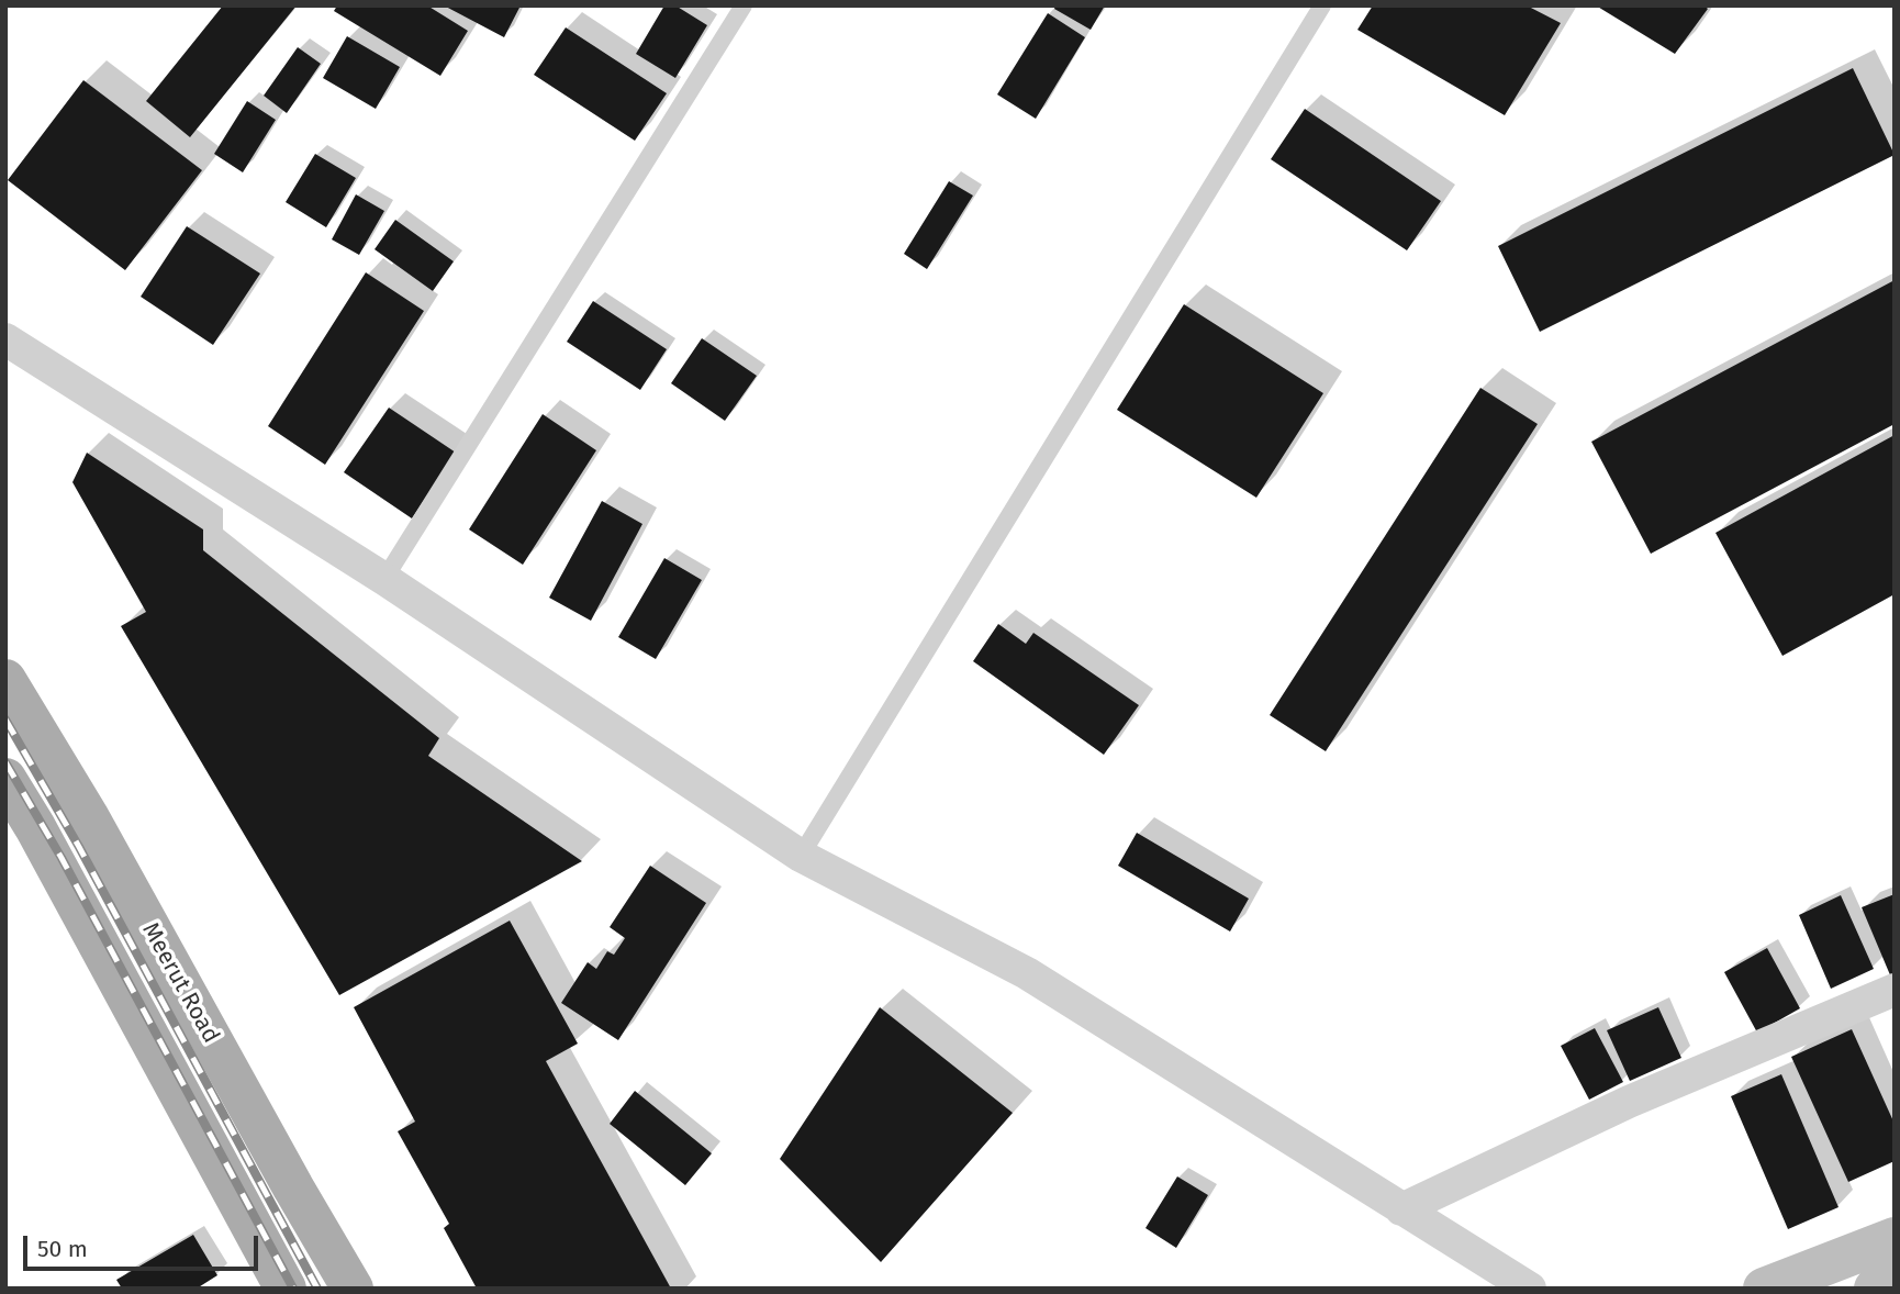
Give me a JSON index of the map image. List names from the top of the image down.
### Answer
{
  "streets": {
    "main road": ["Meerut Road"]
  },
  "scale_bar": "50 m"
}
